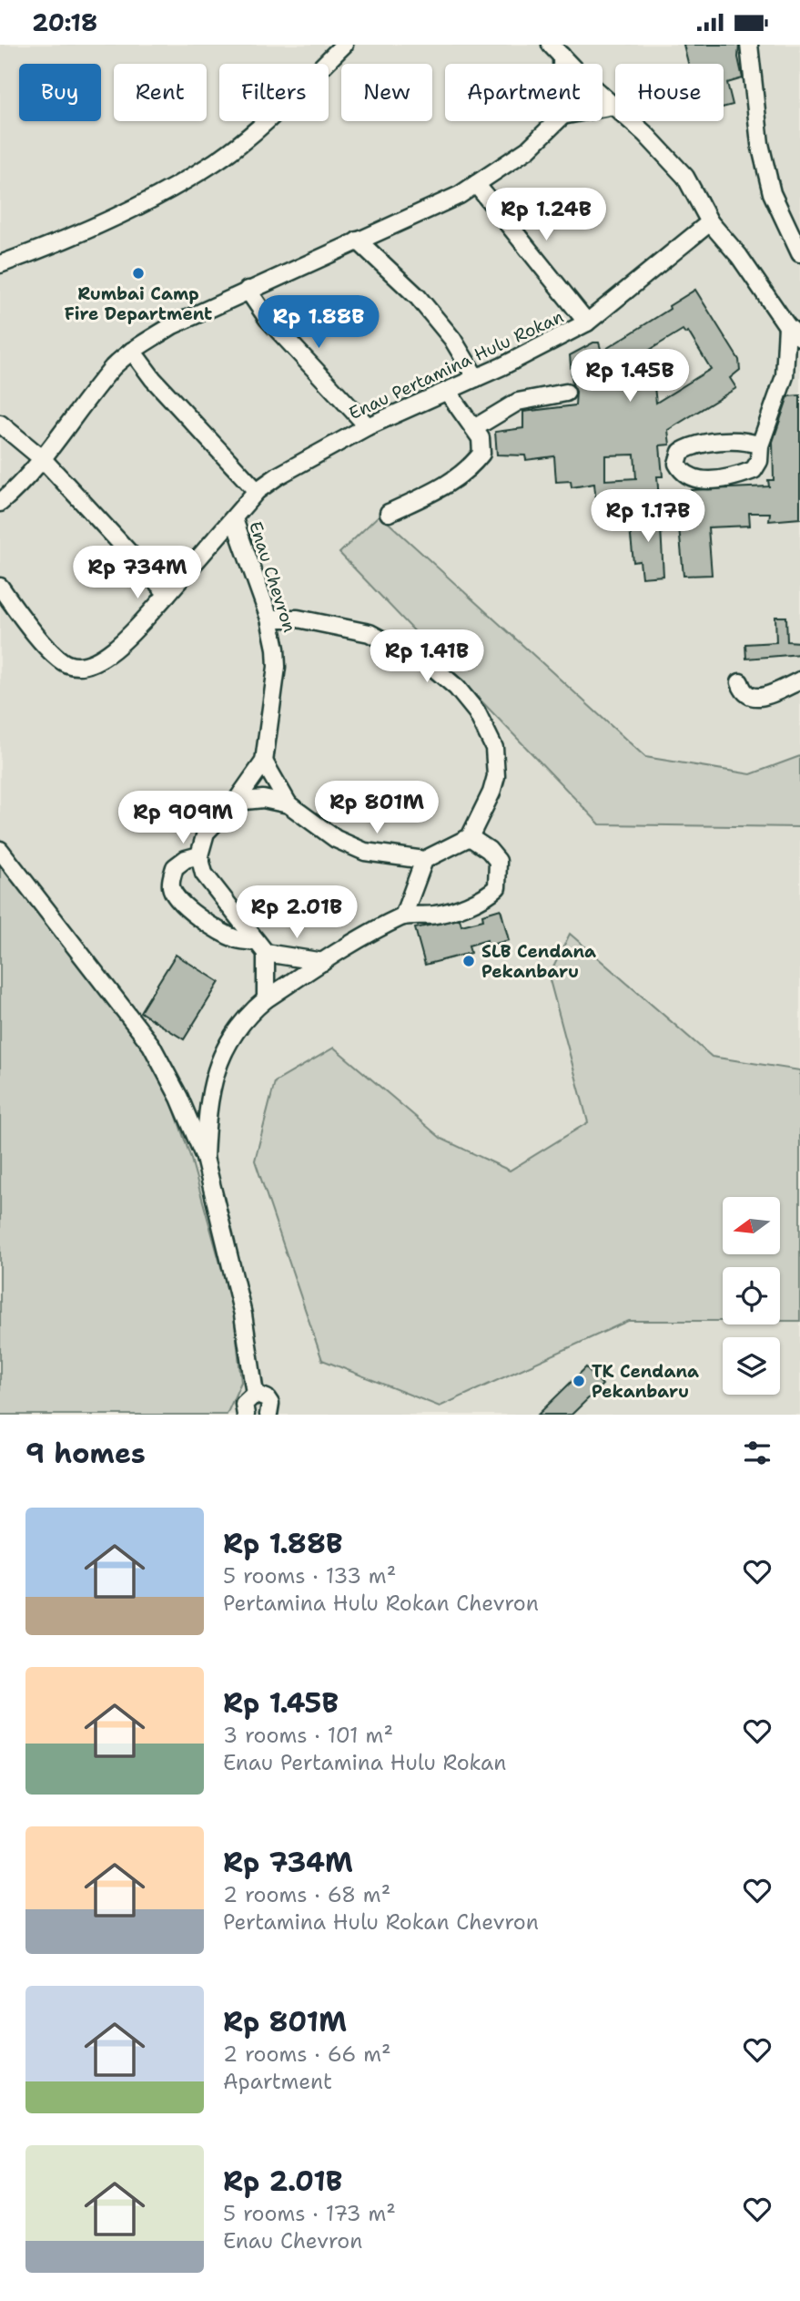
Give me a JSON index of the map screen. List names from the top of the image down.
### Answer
{
  "streets": {
    "street": ["Enau Pertamina Hulu Rokan", "Enau Chevron"]
  },
  "crossings": [
    ["Enau Pertamina Hulu Rokan", "Enau Chevron"]
  ],
  "places": ["Rumbai Camp Fire Department", "SLB Cendana Pekanbaru", "TK Cendana Pekanbaru"],
  "north": "left",
  "page": {
    "status": "20:18",
    "chip": [
      "Buy",
      "Rent",
      "Filters",
      "New",
      "Apartment",
      "House"
    ],
    "price": [
      "Rp 1.24B",
      "Rp 1.88B",
      "Rp 1.45B",
      "Rp 1.17B",
      "Rp 734M",
      "Rp 1.41B",
      "Rp 801M",
      "Rp 909M",
      "Rp 2.01B"
    ],
    "heading": "9 homes",
    "list": [
      {
        "name": "Rp 1.88B",
        "note": "5 rooms · 133 m² · Pertamina Hulu Rokan Chevron"
      },
      {
        "name": "Rp 1.45B",
        "note": "3 rooms · 101 m² · Enau Pertamina Hulu Rokan"
      },
      {
        "name": "Rp 734M",
        "note": "2 rooms · 68 m² · Pertamina Hulu Rokan Chevron"
      },
      {
        "name": "Rp 801M",
        "note": "2 rooms · 66 m² · Apartment"
      },
      {
        "name": "Rp 2.01B",
        "note": "5 rooms · 173 m² · Enau Chevron"
      }
    ]
  }
}
